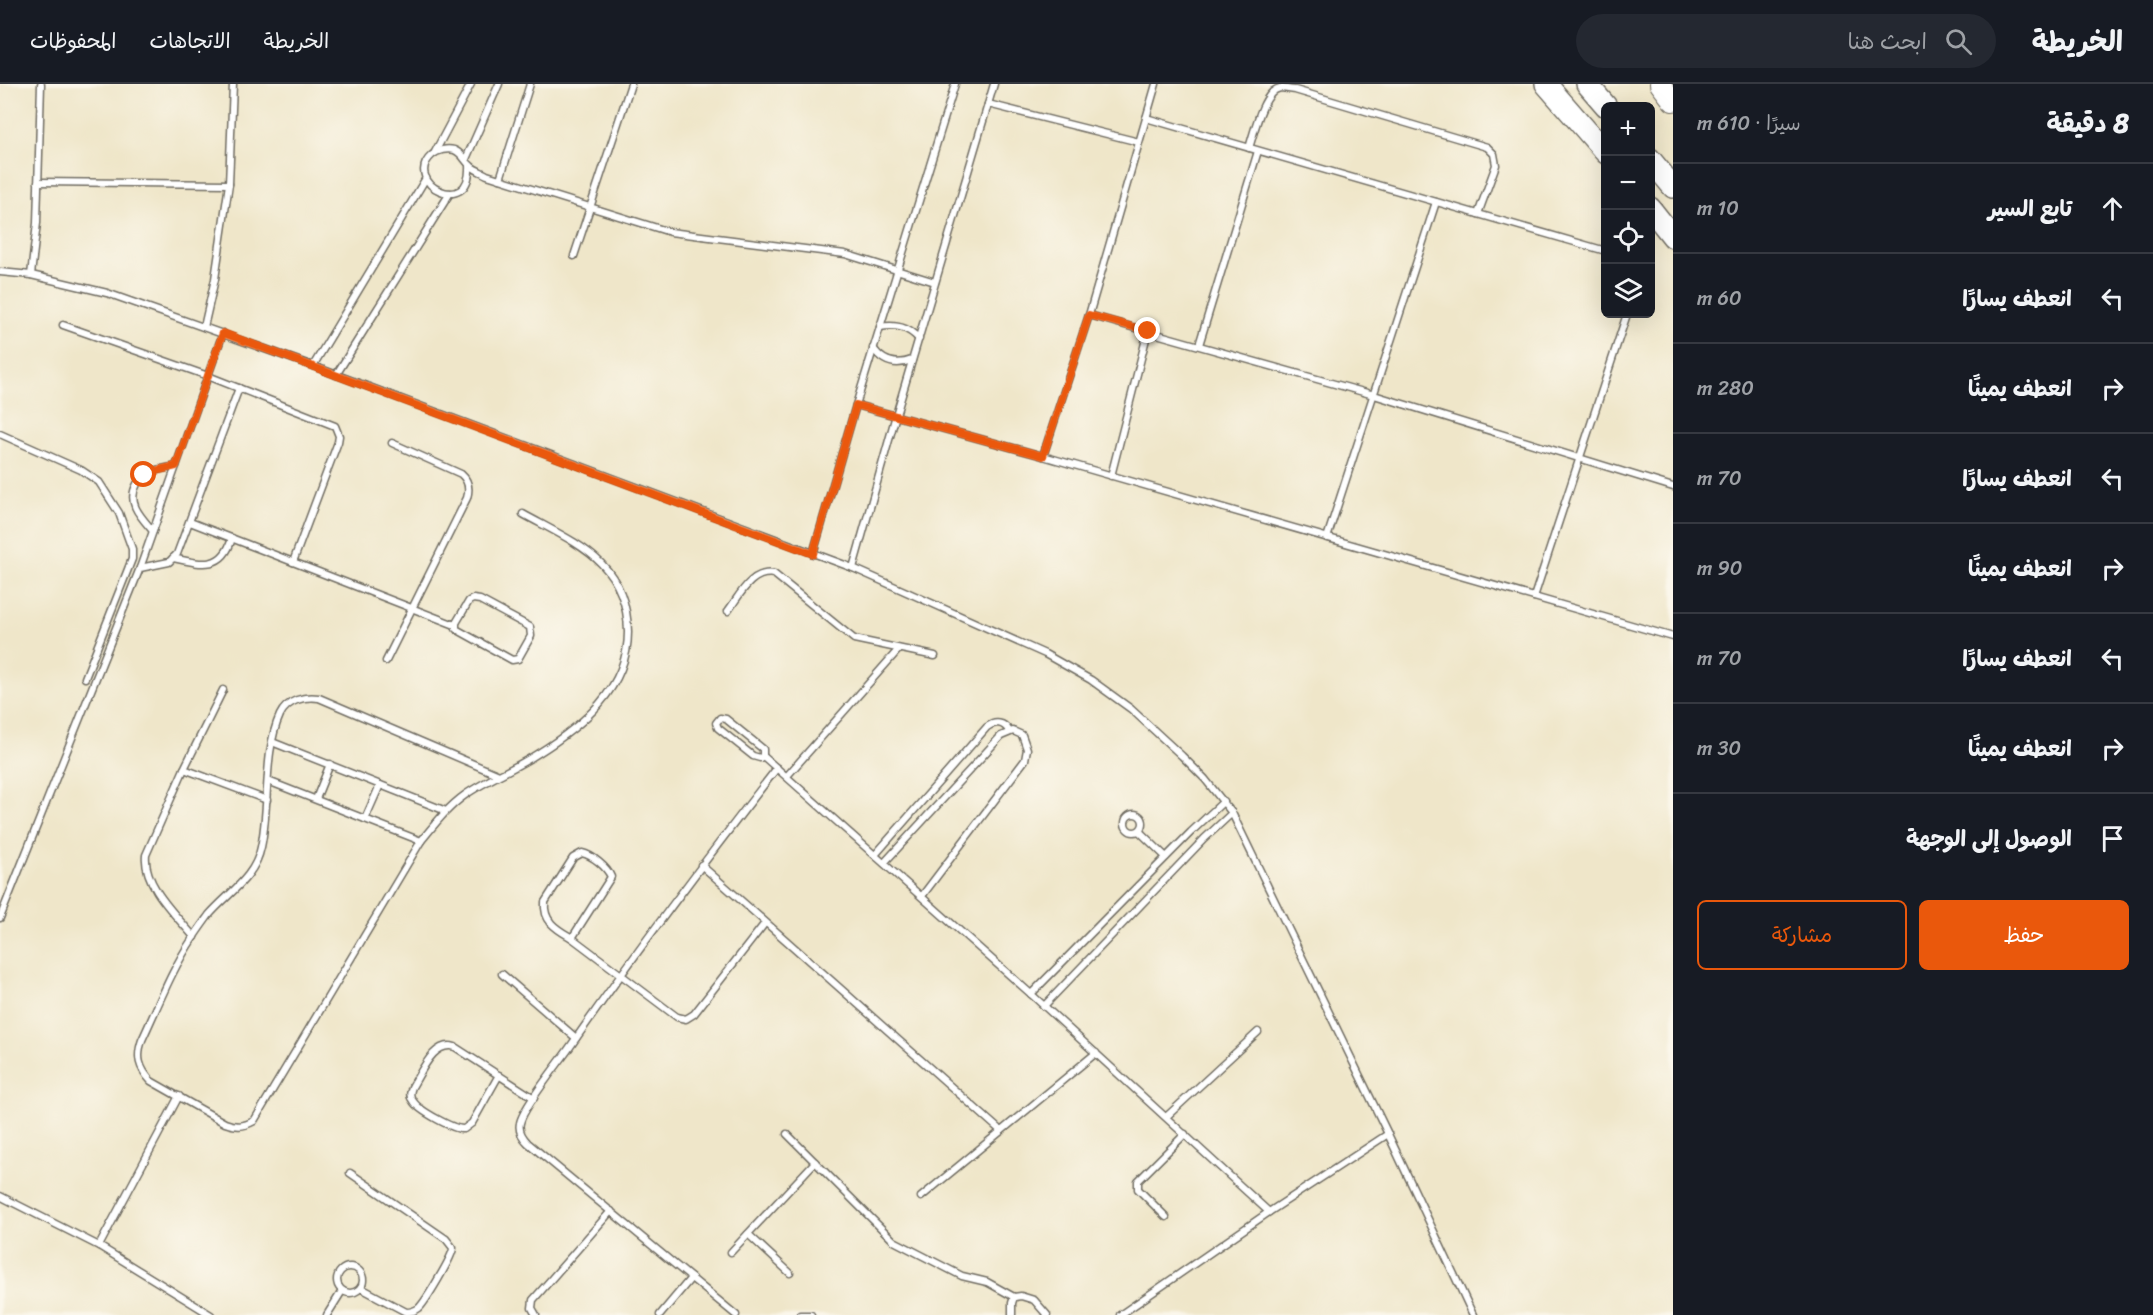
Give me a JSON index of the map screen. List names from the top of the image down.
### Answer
{
  "page": {
    "header": "الخريطة",
    "search": "ابحث هنا",
    "nav": ["الخريطة", "الاتجاهات", "المحفوظات"],
    "heading": ["8 دقيقة", "سيرًا · 610 m"],
    "map_buttons": ["+", "−"],
    "list": [
      ["تابع السير", "10 m"],
      ["انعطف يسارًا", "60 m"],
      ["انعطف يمينًا", "280 m"],
      ["انعطف يسارًا", "70 m"],
      ["انعطف يمينًا", "90 m"],
      ["انعطف يسارًا", "70 m"],
      ["انعطف يمينًا", "30 m"],
      "الوصول إلى الوجهة"
    ],
    "buttons": ["حفظ", "مشاركة"]
  }
}
